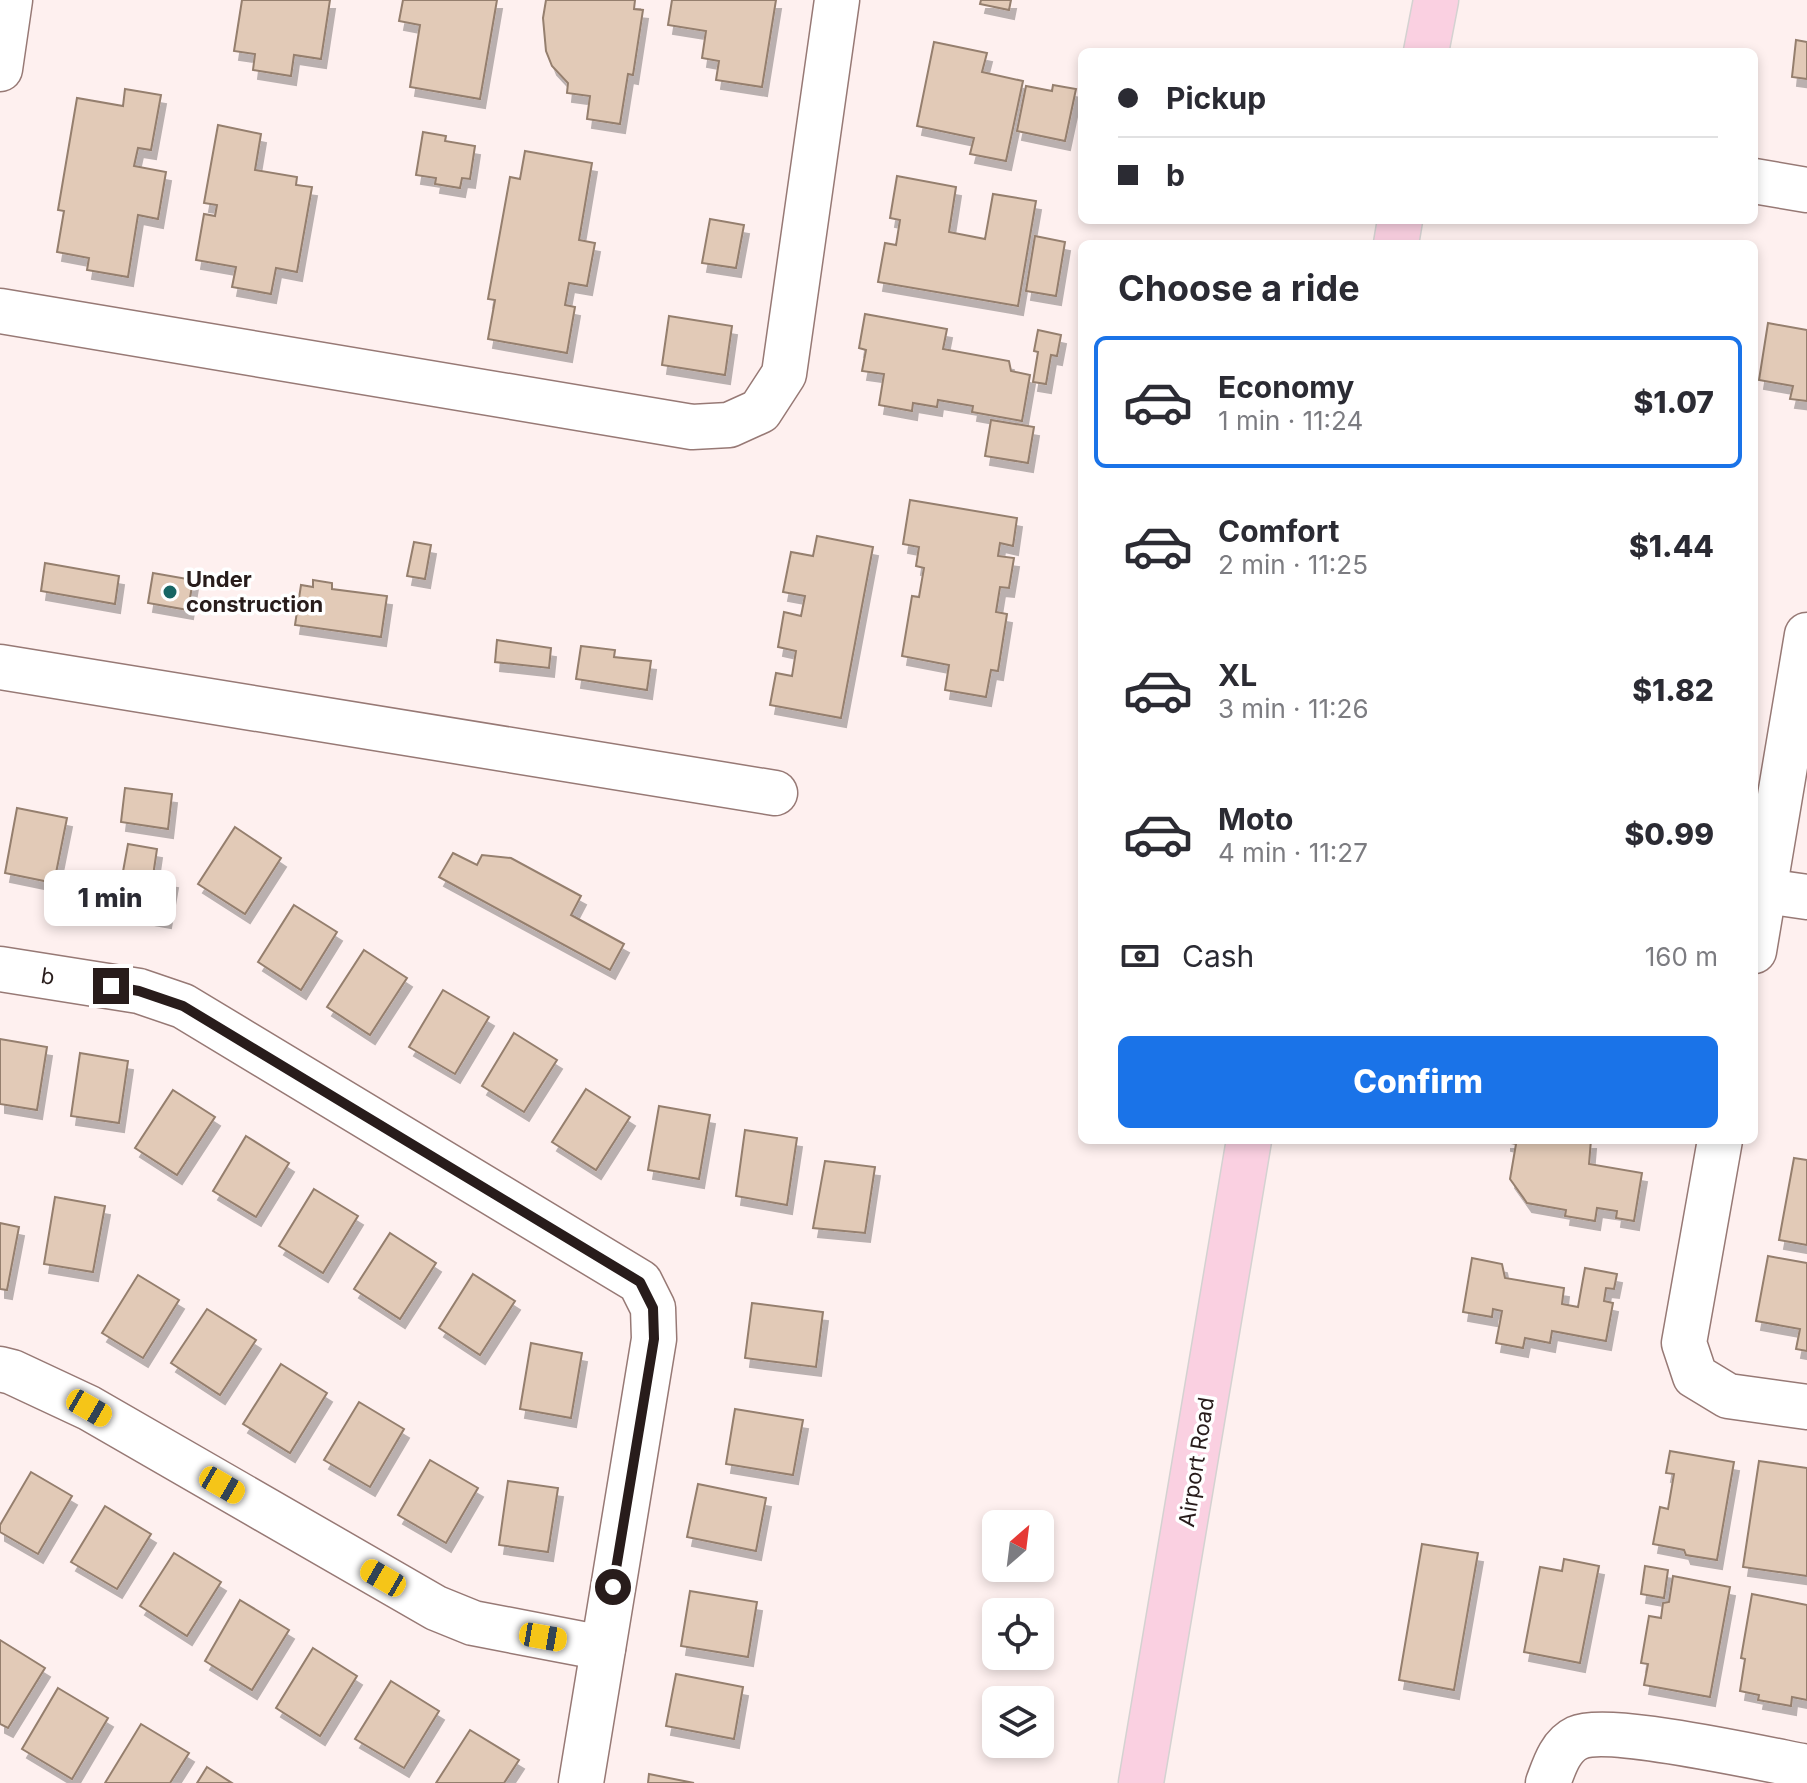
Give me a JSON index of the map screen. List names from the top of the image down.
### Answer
{
  "streets": {
    "main road": ["Airport Road"],
    "street": ["b"]
  },
  "places": ["Under construction"],
  "north": "top right",
  "page": {
    "banner": ["Pickup", "b"],
    "heading": "Choose a ride",
    "list": [
      {
        "name": "Economy",
        "note": "1 min · 11:24",
        "value": "$1.07"
      },
      {
        "name": "Comfort",
        "note": "2 min · 11:25",
        "value": "$1.44"
      },
      {
        "name": "XL",
        "note": "3 min · 11:26",
        "value": "$1.82"
      },
      {
        "name": "Moto",
        "note": "4 min · 11:27",
        "value": "$0.99"
      }
    ],
    "bubble": "1 min",
    "pay": ["Cash", "160 m"],
    "buttons": "Confirm"
  }
}
